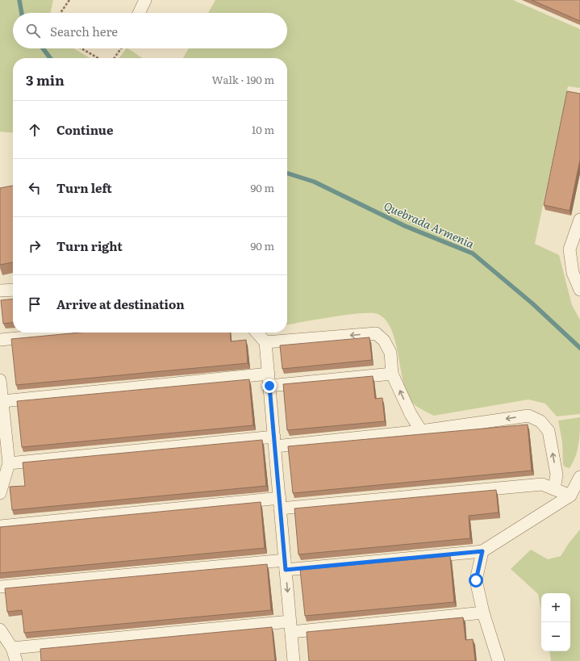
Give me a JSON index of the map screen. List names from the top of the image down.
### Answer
{
  "water": ["Quebrada Armenia"],
  "page": {
    "search": "Search here",
    "heading": ["3 min", "Walk · 190 m"],
    "list": [
      ["Continue", "10 m"],
      ["Turn left", "90 m"],
      ["Turn right", "90 m"],
      "Arrive at destination"
    ],
    "map_buttons": ["+", "−"]
  }
}
